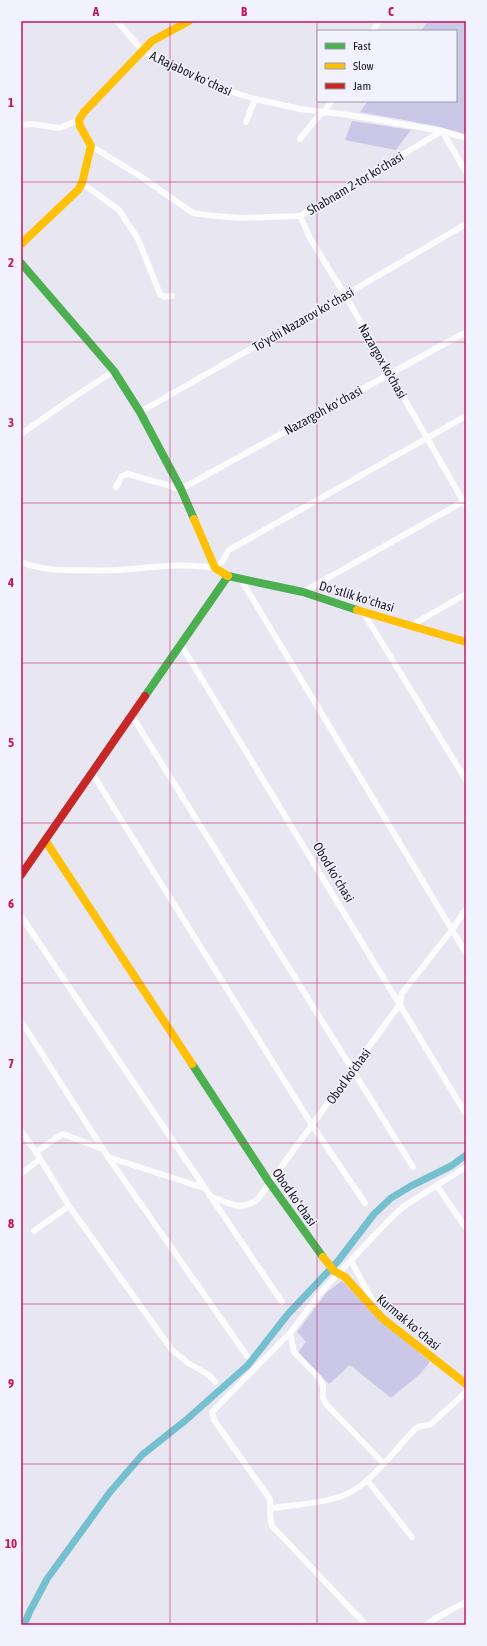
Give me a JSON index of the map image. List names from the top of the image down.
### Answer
{
  "streets": {
    "street": [
      "A.Rajabov koʻchasi",
      "Shabnam 2-tor koʼchasi",
      "To'ychi Nazarov koʻchasi",
      "Nazargox ko'chasi",
      "Nazargoh koʻchasi",
      "Doʻstlik koʻchasi",
      "Obod koʻchasi",
      "Obod ko'chasi",
      "Kurmak koʻchasi"
    ]
  },
  "crossings": [
    ["A.Rajabov koʻchasi", "Shabnam 2-tor koʼchasi"],
    ["Shabnam 2-tor koʼchasi", "Nazargox ko'chasi"],
    ["To'ychi Nazarov koʻchasi", "Nazargox ko'chasi"],
    ["Nazargox ko'chasi", "Nazargoh koʻchasi"],
    ["Obod koʻchasi", "Obod ko'chasi"],
    ["Obod koʻchasi", "Kurmak koʻchasi"]
  ],
  "legend": ["Fast", "Slow", "Jam"],
  "grid": {
    "columns": ["A", "B", "C"],
    "rows": [
      "1",
      "2",
      "3",
      "4",
      "5",
      "6",
      "7",
      "8",
      "9",
      "10"
    ]
  }
}
